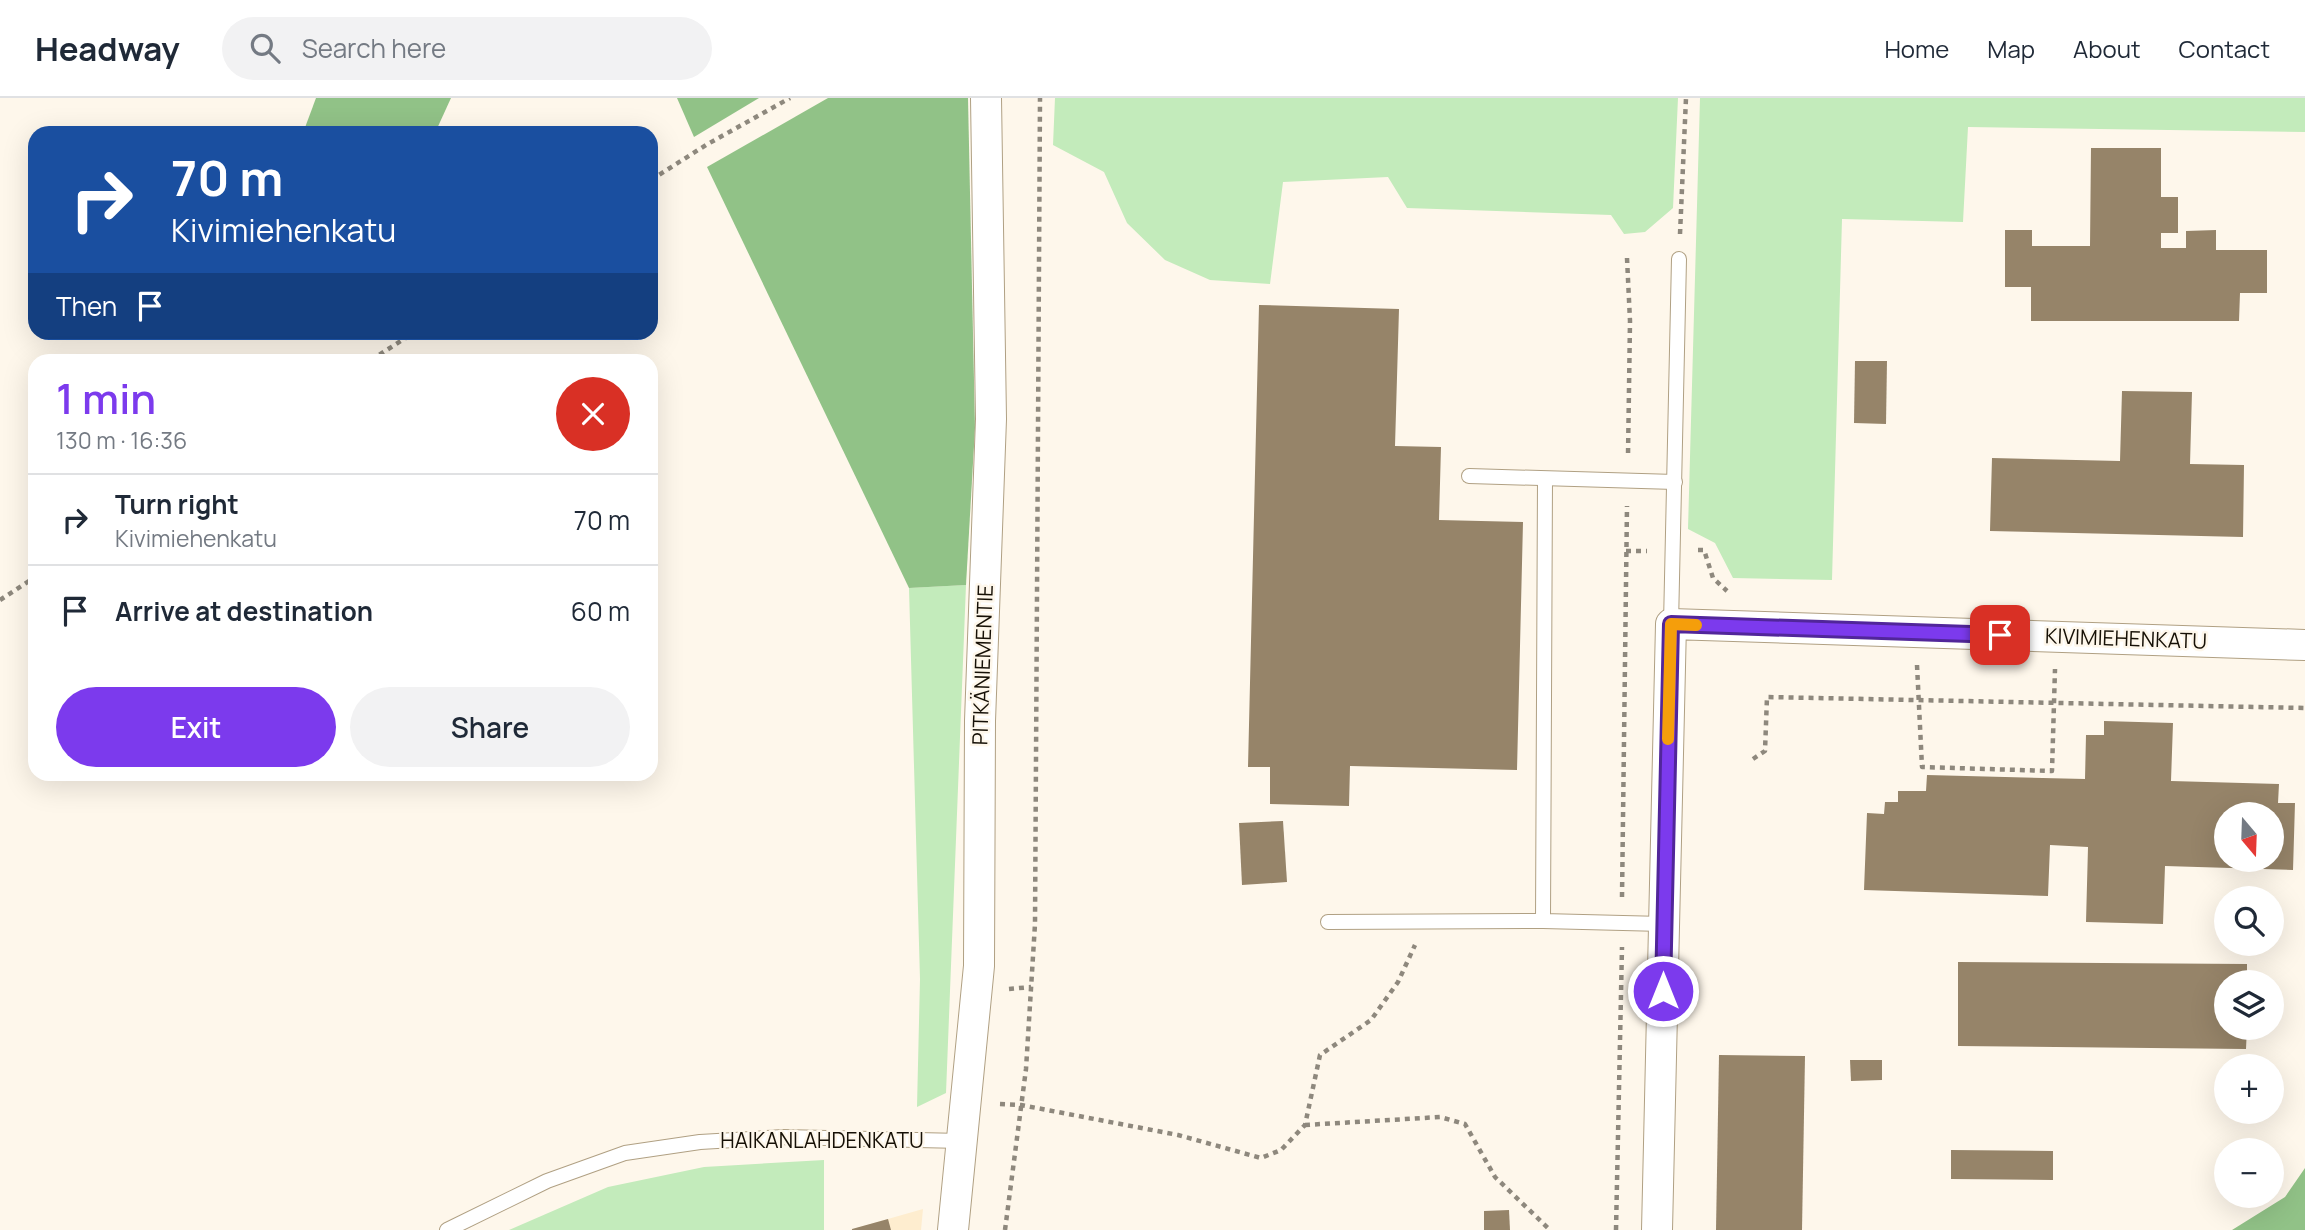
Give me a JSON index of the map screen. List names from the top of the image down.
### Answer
{
  "streets": {
    "street": ["KIVIMIEHENKATU", "PITKÄNIEMENTIE"],
    "lane": ["HAIKANLAHDENKATU"]
  },
  "crossings": [
    ["PITKÄNIEMENTIE", "HAIKANLAHDENKATU"]
  ],
  "north": "bottom",
  "page": {
    "header": "Headway",
    "search": "Search here",
    "nav": [
      "Home",
      "Map",
      "About",
      "Contact"
    ],
    "turn": ["70 m", "Kivimiehenkatu"],
    "then": "Then",
    "heading": ["1 min", "130 m · 16:36"],
    "list": [
      {
        "name": "Turn right",
        "note": "Kivimiehenkatu",
        "value": "70 m"
      },
      {
        "name": "Arrive at destination",
        "value": "60 m"
      }
    ],
    "buttons": ["Exit", "Share"],
    "map_buttons": ["+", "−"]
  }
}
